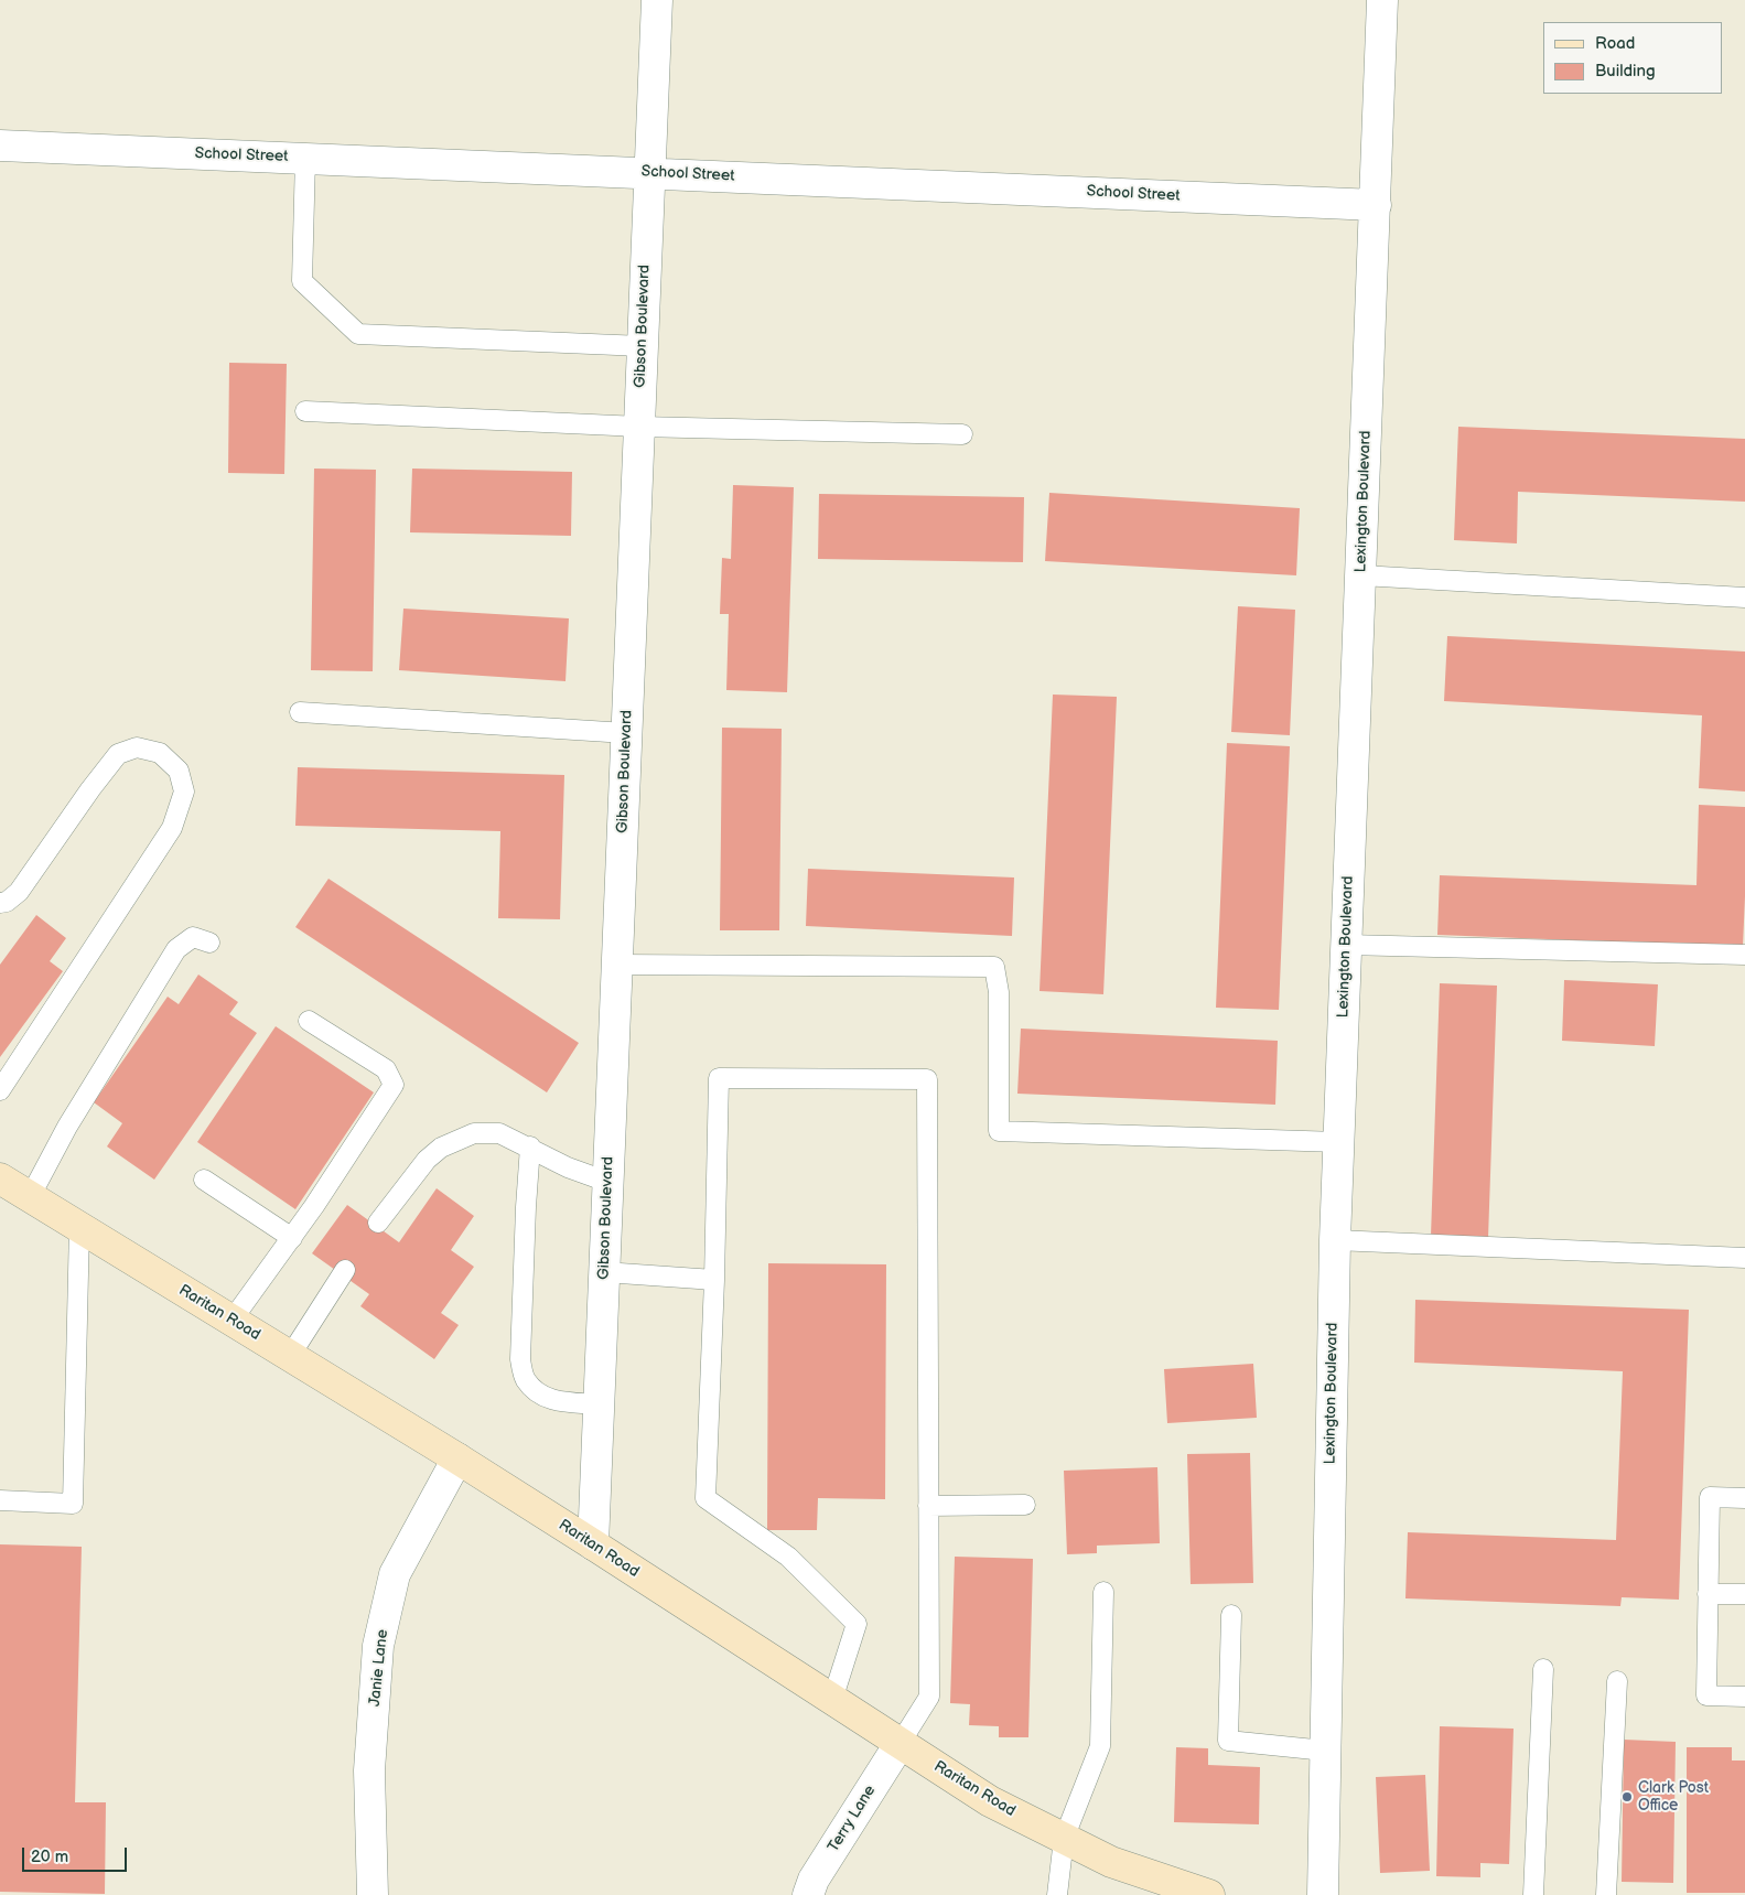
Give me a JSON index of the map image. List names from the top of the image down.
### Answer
{
  "streets": {
    "main road": ["Raritan Road"],
    "street": [
      "School Street",
      "Gibson Boulevard",
      "Lexington Boulevard",
      "Janie Lane",
      "Terry Lane"
    ]
  },
  "crossings": [
    ["School Street", "Gibson Boulevard"],
    ["School Street", "Lexington Boulevard"],
    ["Gibson Boulevard", "Raritan Road"],
    ["Raritan Road", "Janie Lane"],
    ["Raritan Road", "Terry Lane"]
  ],
  "places": ["Clark Post Office"],
  "legend": ["Road", "Building"],
  "scale_bar": "20 m"
}
